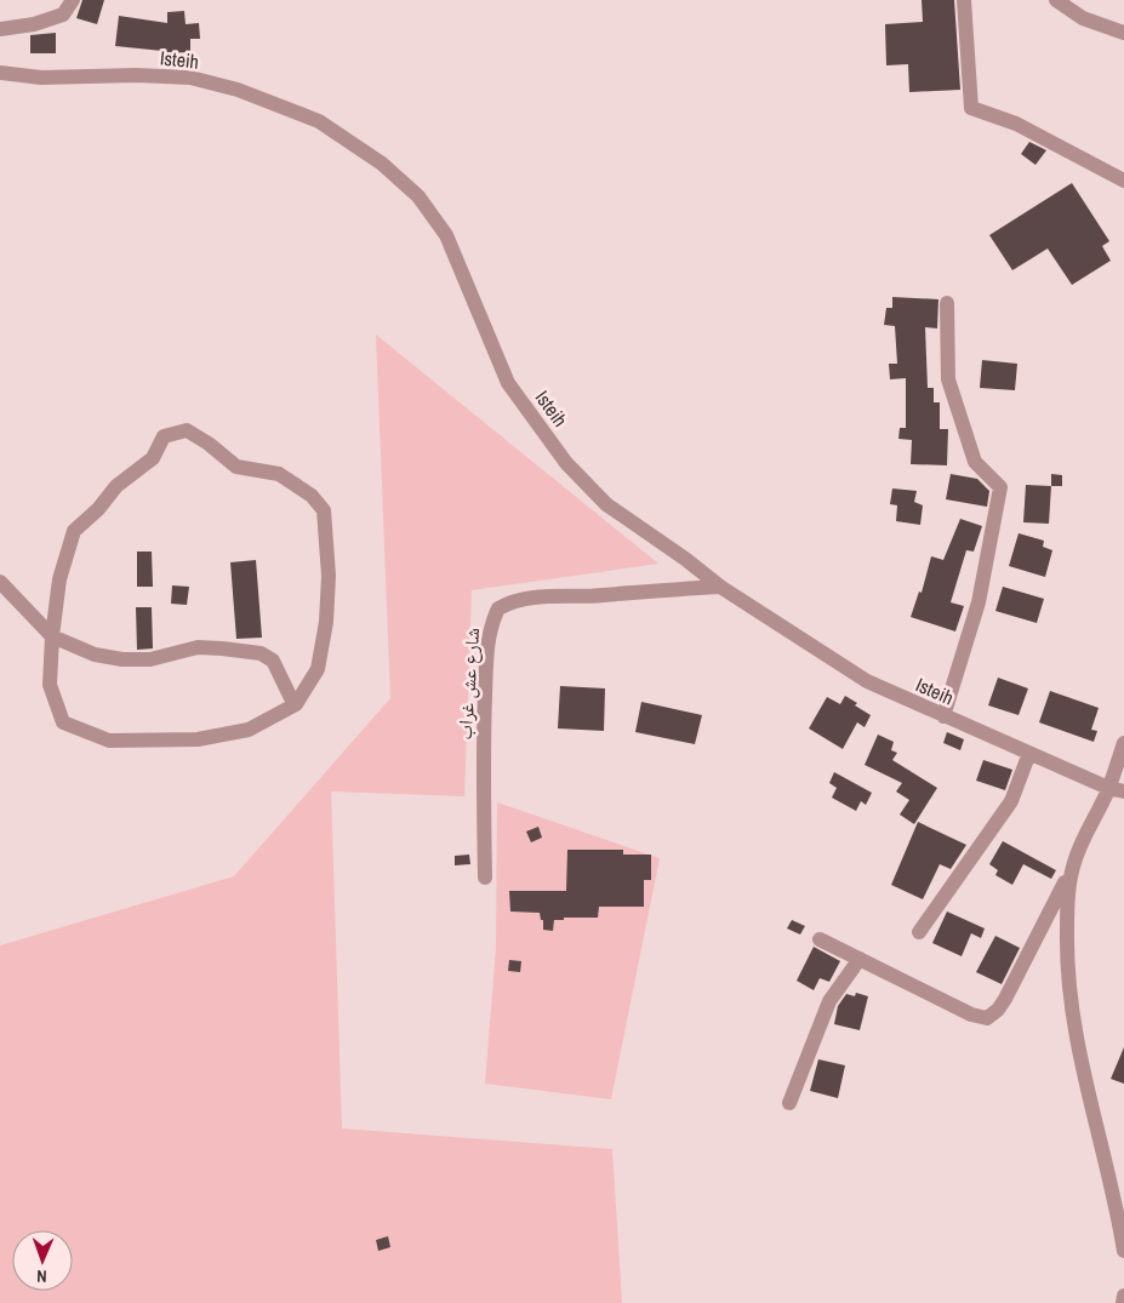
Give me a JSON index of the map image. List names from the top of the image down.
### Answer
{
  "streets": {
    "street": ["Isteih", "شارع عش غراب"]
  },
  "crossings": [
    ["Isteih", "شارع عش غراب"]
  ],
  "north": "bottom"
}
